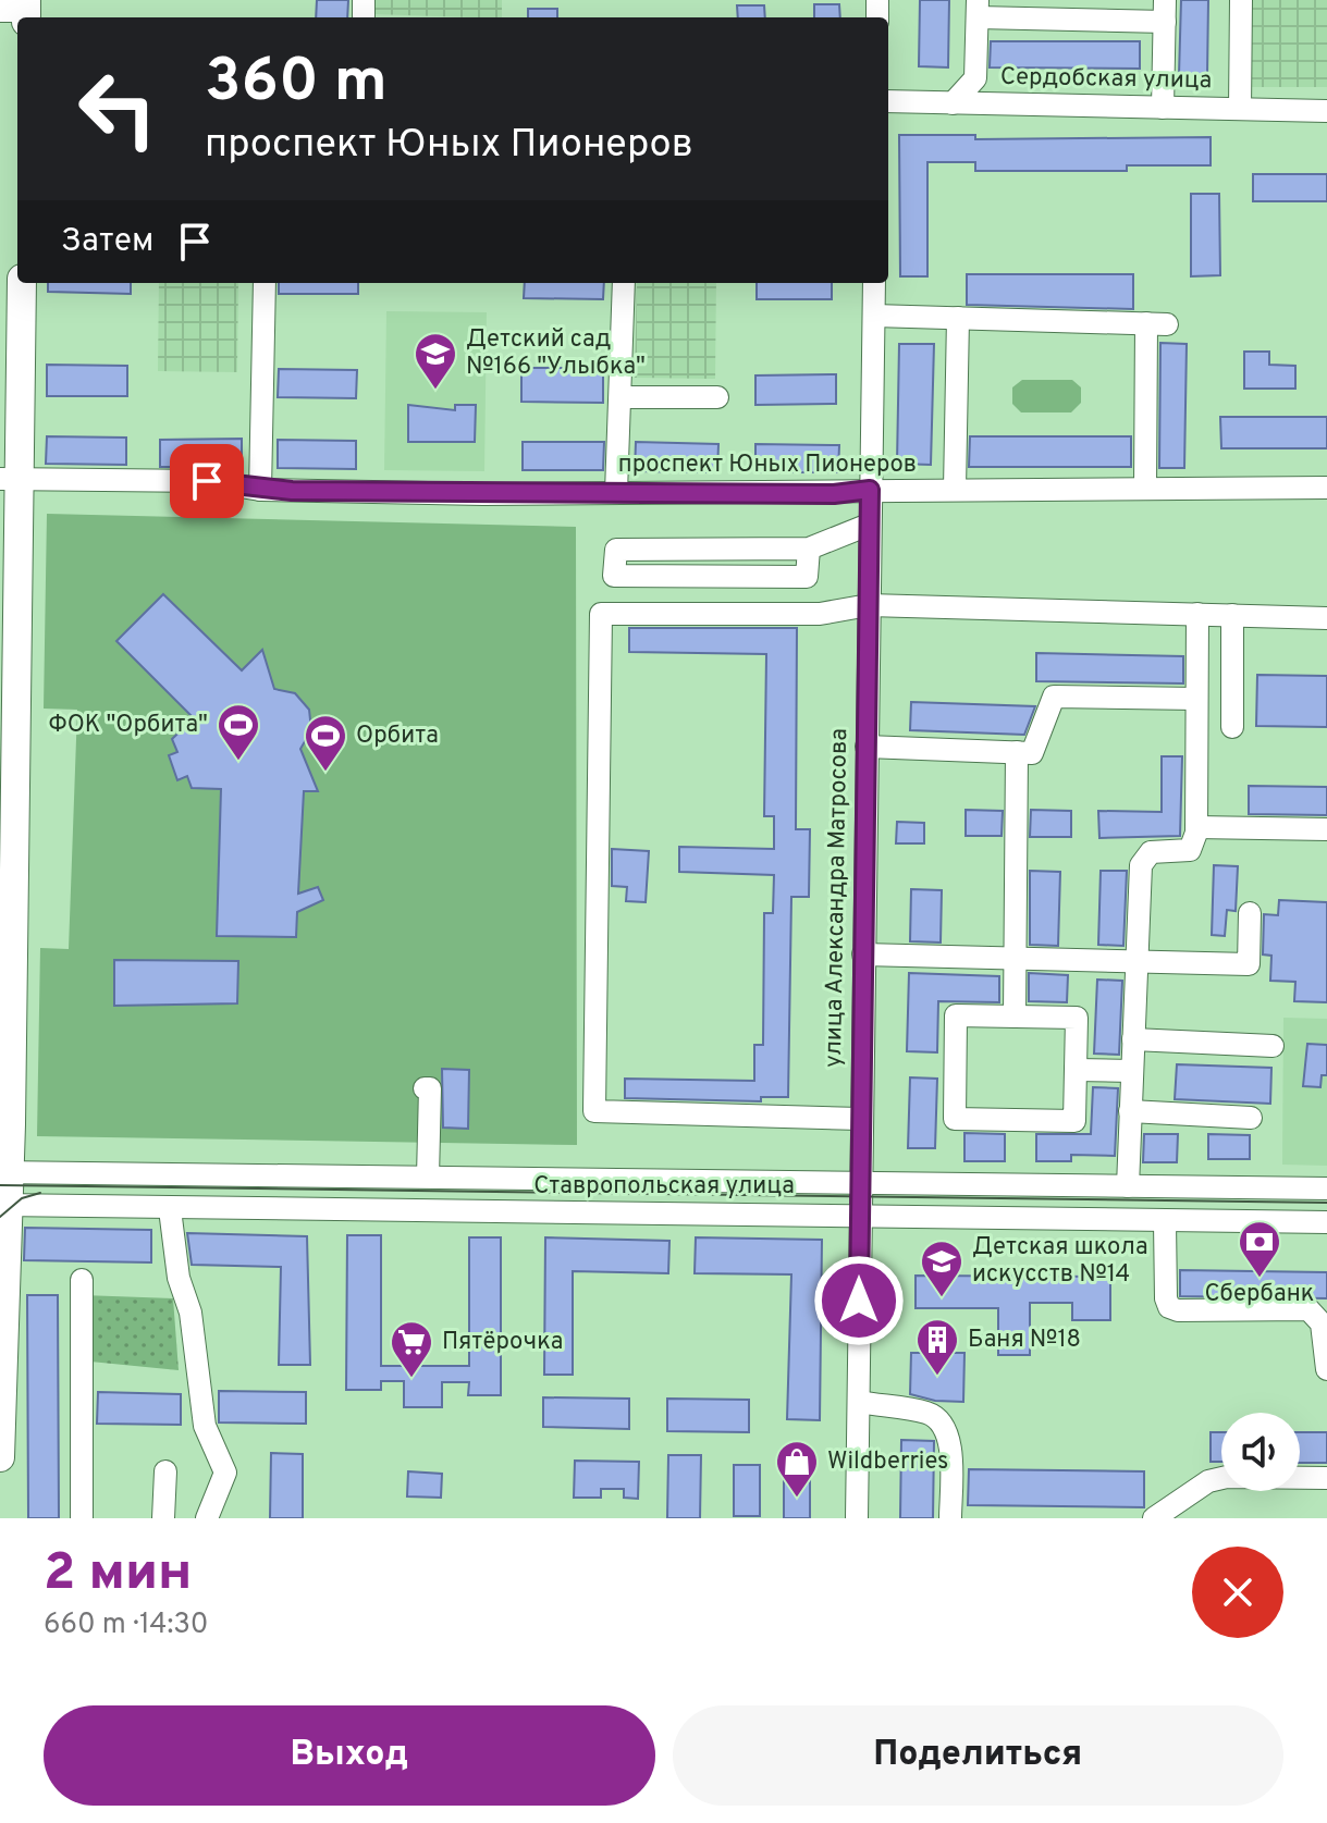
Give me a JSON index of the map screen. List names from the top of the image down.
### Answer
{
  "streets": {
    "street": [
      "Сердобская улица",
      "проспект Юных Пионеров",
      "улица Александра Матросова",
      "Ставропольская улица"
    ]
  },
  "crossings": [
    ["проспект Юных Пионеров", "улица Александра Матросова"],
    ["улица Александра Матросова", "Ставропольская улица"]
  ],
  "places": {
    "school or university": ["Детский сад №166 \"Улыбка\"", "Детская школа искусств №14"],
    "sports": ["ФОК \"Орбита\"", "Орбита"],
    "bank": ["Сбербанк"],
    "building": ["Баня №18"],
    "supermarket": ["Пятёрочка"],
    "shop": ["Wildberries"]
  },
  "page": {
    "turn": ["360 m", "проспект Юных Пионеров"],
    "then": "Затем",
    "heading": ["2 мин", "660 m · 14:30"],
    "buttons": ["Выход", "Поделиться"]
  }
}
